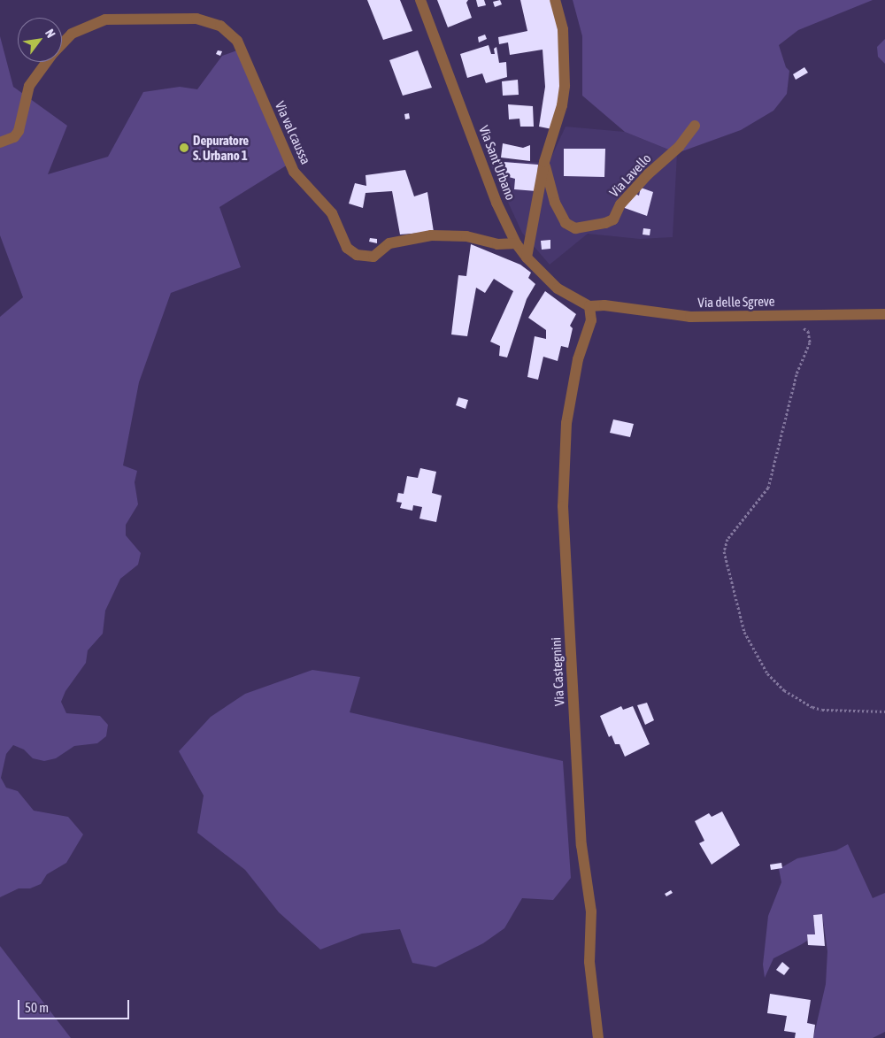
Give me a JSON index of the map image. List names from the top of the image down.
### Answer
{
  "streets": {
    "street": [
      "Via val caussa",
      "Via Sant'Urbano",
      "Via Lavello",
      "Via delle Sgreve",
      "Via Castegnini"
    ]
  },
  "crossings": [
    ["Via val caussa", "Via Sant'Urbano"],
    ["Via Sant'Urbano", "Via delle Sgreve"],
    ["Via Sant'Urbano", "Via Castegnini"],
    ["Via delle Sgreve", "Via Castegnini"]
  ],
  "places": ["Depuratore S. Urbano 1"],
  "scale_bar": "50 m",
  "north": "top right"
}
